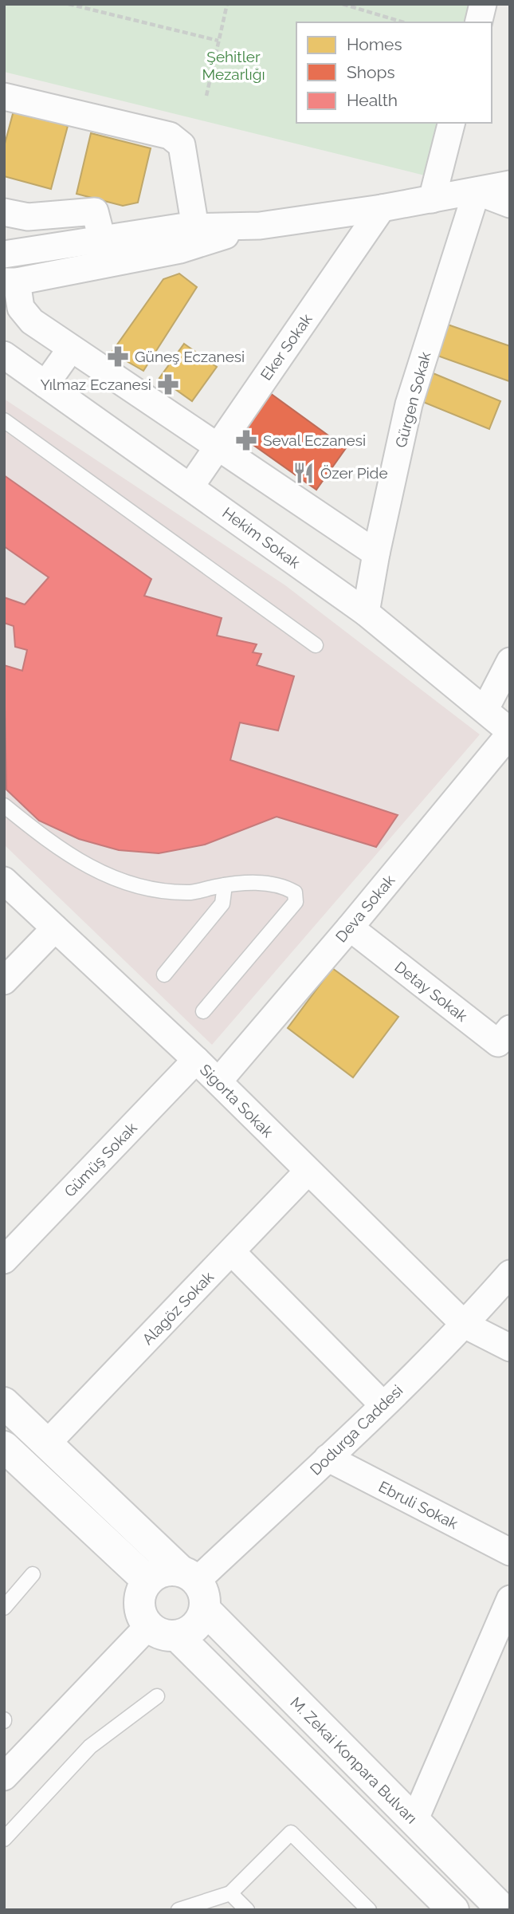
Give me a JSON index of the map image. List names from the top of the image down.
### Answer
{
  "streets": {
    "main road": ["M. Zekai Konpara Bulvarı"],
    "street": [
      "Eker Sokak",
      "Gürgen Sokak",
      "Hekim Sokak",
      "Deva Sokak",
      "Detay Sokak",
      "Sigorta Sokak",
      "Gümüş Sokak",
      "Alagöz Sokak",
      "Dodurga Caddesi",
      "Ebruli Sokak"
    ]
  },
  "crossings": [
    ["Eker Sokak", "Hekim Sokak"],
    ["Gürgen Sokak", "Hekim Sokak"],
    ["Hekim Sokak", "Deva Sokak"],
    ["Deva Sokak", "Detay Sokak"],
    ["Deva Sokak", "Sigorta Sokak"],
    ["Sigorta Sokak", "Gümüş Sokak"],
    ["Sigorta Sokak", "Alagöz Sokak"],
    ["Sigorta Sokak", "Dodurga Caddesi"],
    ["Alagöz Sokak", "M. Zekai Konpara Bulvarı"],
    ["Dodurga Caddesi", "Ebruli Sokak"],
    ["Dodurga Caddesi", "M. Zekai Konpara Bulvarı"]
  ],
  "parks": ["Şehitler Mezarlığı"],
  "places": {
    "pharmacy": ["Güneş Eczanesi", "Yılmaz Eczanesi", "Seval Eczanesi"],
    "restaurant": ["Özer Pide"]
  },
  "legend": ["Homes", "Shops", "Health"]
}
